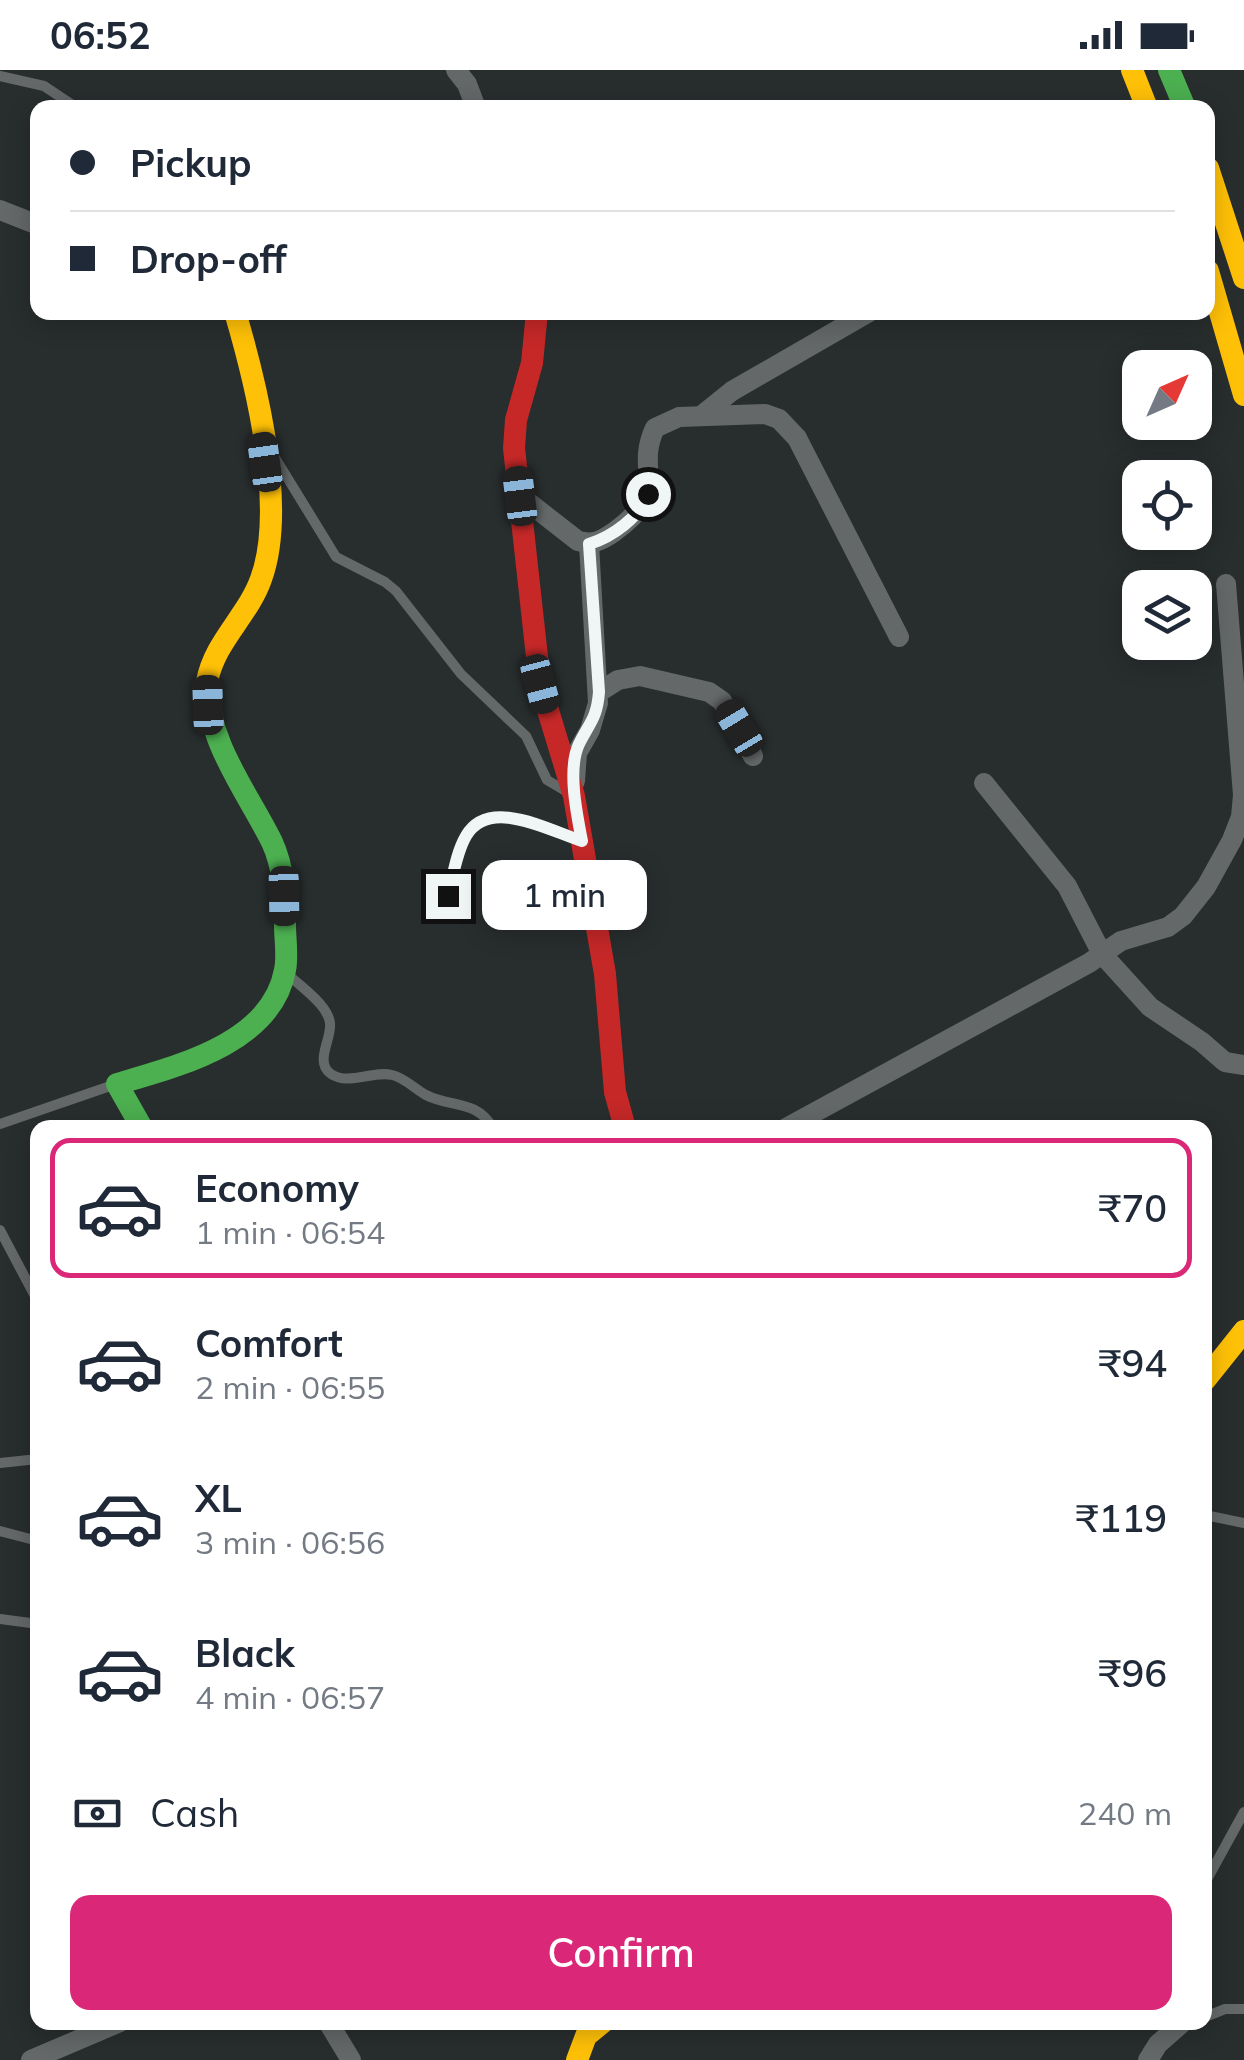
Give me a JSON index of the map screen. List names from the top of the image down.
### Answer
{
  "north": "top right",
  "page": {
    "status": "06:52",
    "banner": ["Pickup", "Drop-off"],
    "bubble": "1 min",
    "list": [
      {
        "name": "Economy",
        "note": "1 min · 06:54",
        "value": "₹70"
      },
      {
        "name": "Comfort",
        "note": "2 min · 06:55",
        "value": "₹94"
      },
      {
        "name": "XL",
        "note": "3 min · 06:56",
        "value": "₹119"
      },
      {
        "name": "Black",
        "note": "4 min · 06:57",
        "value": "₹96"
      }
    ],
    "pay": ["Cash", "240 m"],
    "buttons": "Confirm"
  }
}
